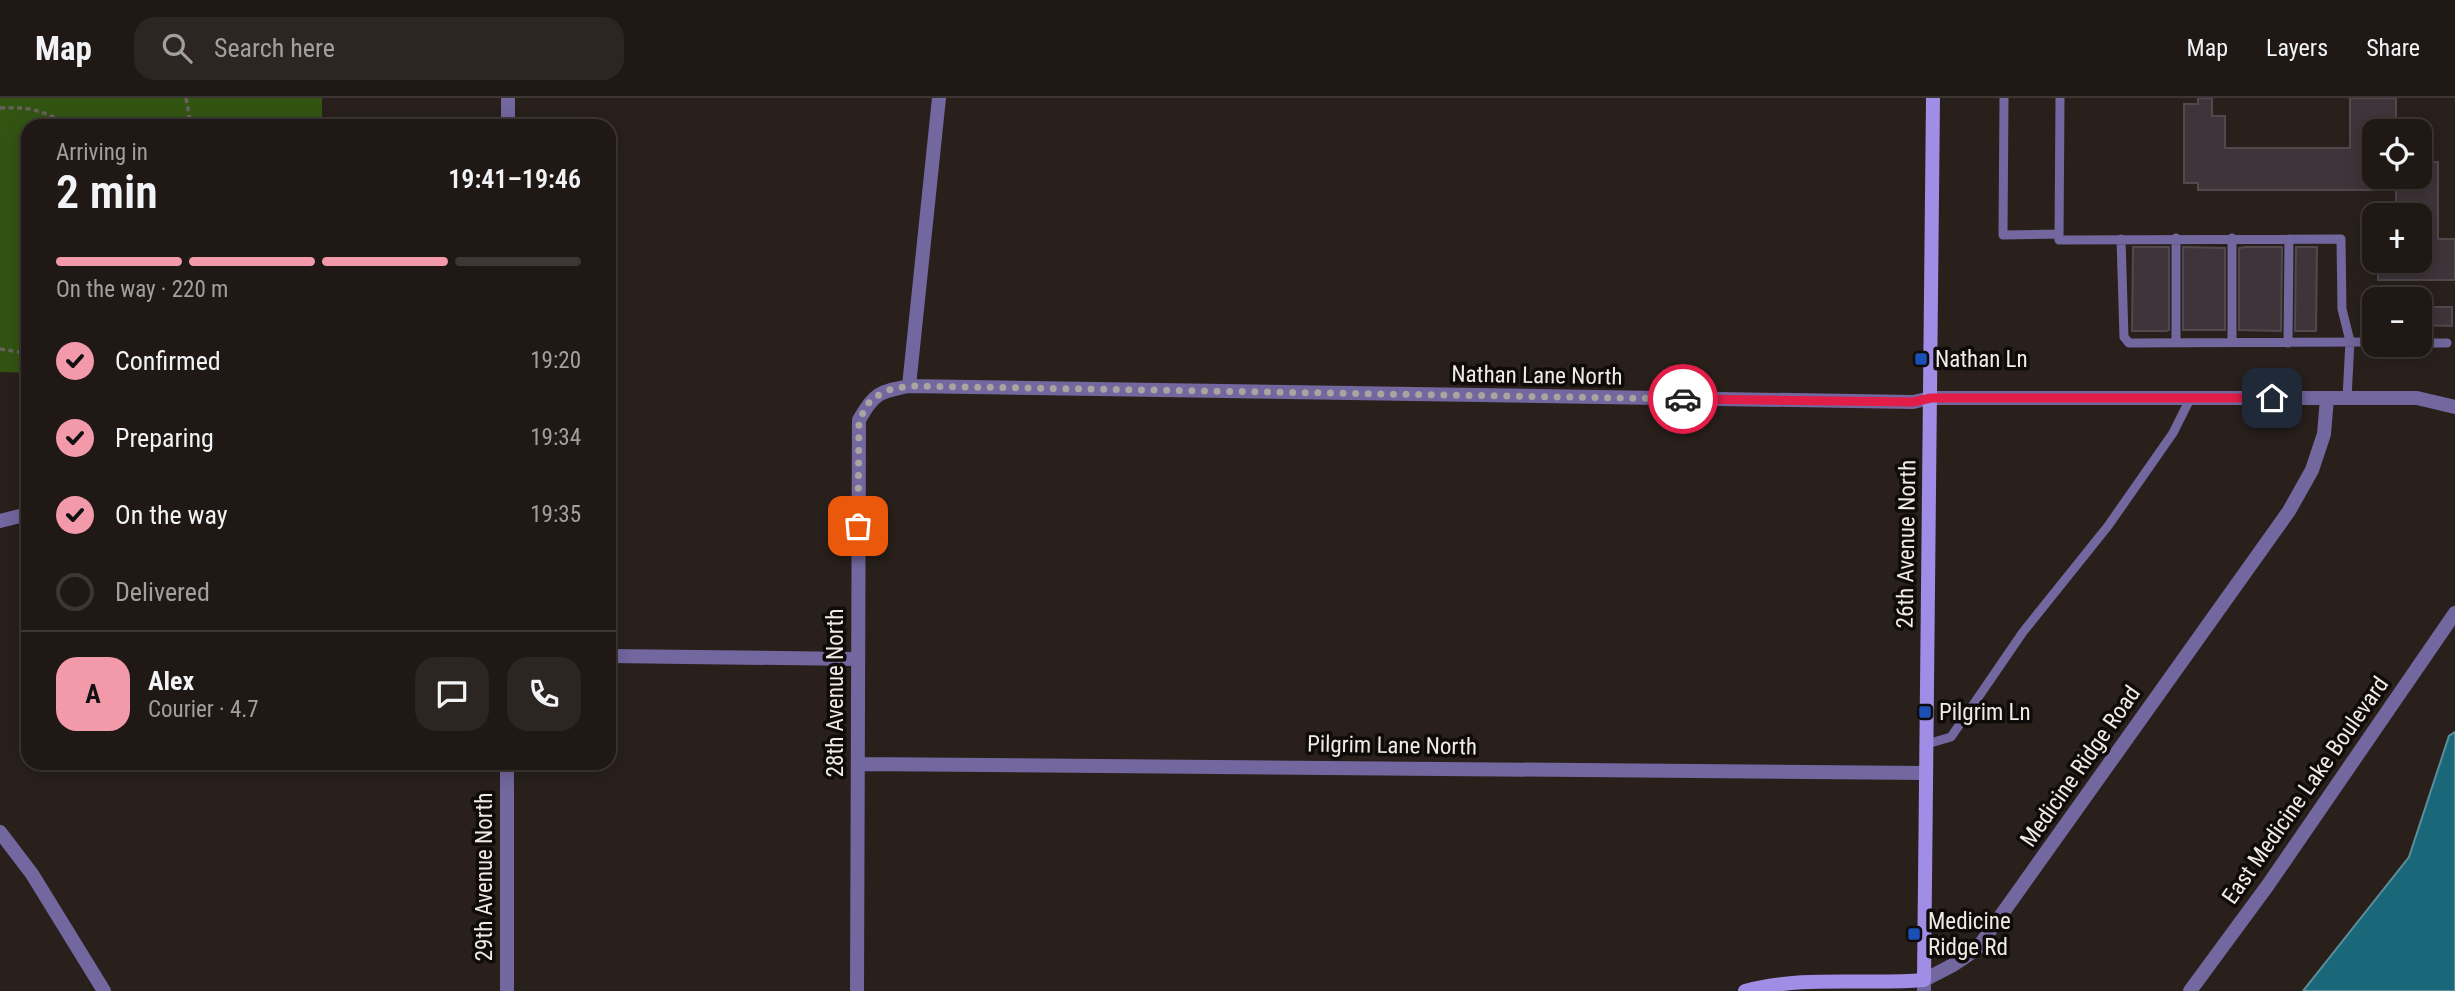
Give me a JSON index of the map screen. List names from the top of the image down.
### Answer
{
  "streets": {
    "street": [
      "Nathan Lane North",
      "26th Avenue North",
      "28th Avenue North",
      "Pilgrim Lane North",
      "Medicine Ridge Road",
      "East Medicine Lake Boulevard",
      "29th Avenue North"
    ]
  },
  "crossings": [
    ["Nathan Lane North", "26th Avenue North"],
    ["Nathan Lane North", "28th Avenue North"],
    ["Nathan Lane North", "Medicine Ridge Road"],
    ["26th Avenue North", "Pilgrim Lane North"],
    ["26th Avenue North", "Medicine Ridge Road"],
    ["28th Avenue North", "Pilgrim Lane North"]
  ],
  "places": {
    "transit": ["Nathan Ln", "Pilgrim Ln", "Medicine Ridge Rd"]
  },
  "page": {
    "header": "Map",
    "search": "Search here",
    "nav": ["Map", "Layers", "Share"],
    "map_buttons": ["+", "−"],
    "heading": ["2 min", "Arriving in", "19:41–19:46"],
    "panel": ["Alex", "Courier · 4.7"],
    "bar": "On the way · 220 m",
    "list": [
      ["Confirmed", "19:20"],
      ["Preparing", "19:34"],
      ["On the way", "19:35"],
      "Delivered"
    ],
    "round": "A"
  }
}
